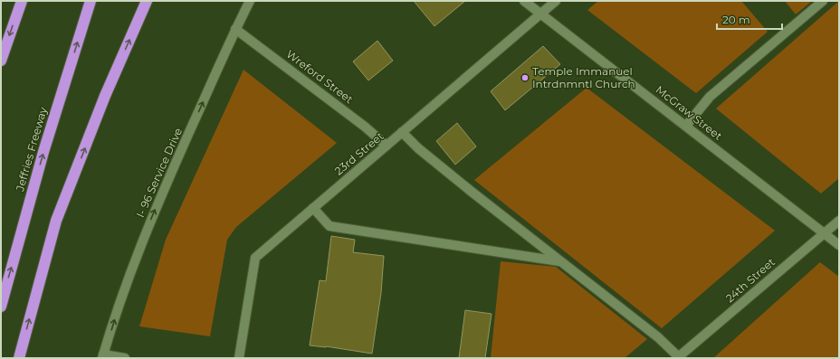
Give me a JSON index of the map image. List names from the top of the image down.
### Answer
{
  "streets": {
    "highway": ["Jeffries Freeway"],
    "street": [
      "Wreford Street",
      "McGraw Street",
      "23rd Street",
      "I- 96 Service Drive",
      "24th Street"
    ]
  },
  "crossings": [
    ["Wreford Street", "23rd Street"],
    ["Wreford Street", "I- 96 Service Drive"],
    ["McGraw Street", "23rd Street"],
    ["McGraw Street", "24th Street"]
  ],
  "one_way": ["I- 96 Service Drive"],
  "places": ["Temple Immanuel Intrdnmntl Church"],
  "scale_bar": "20 m"
}
